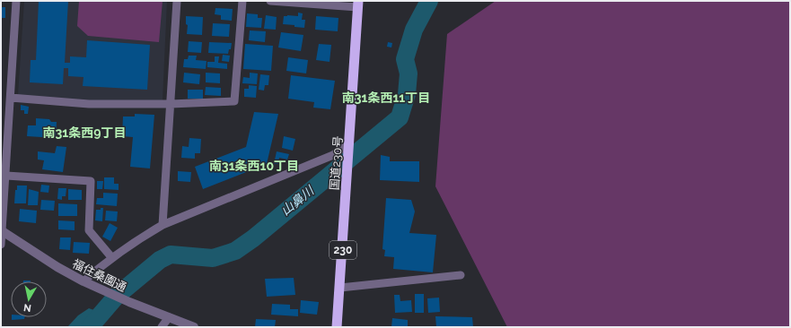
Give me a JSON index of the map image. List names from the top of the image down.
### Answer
{
  "streets": {
    "highway": ["国道230号", "230"],
    "street": ["福住桑園通"]
  },
  "districts": ["南31条西11丁目", "南31条西9丁目", "南31条西10丁目"],
  "water": ["山鼻川"],
  "north": "bottom"
}
